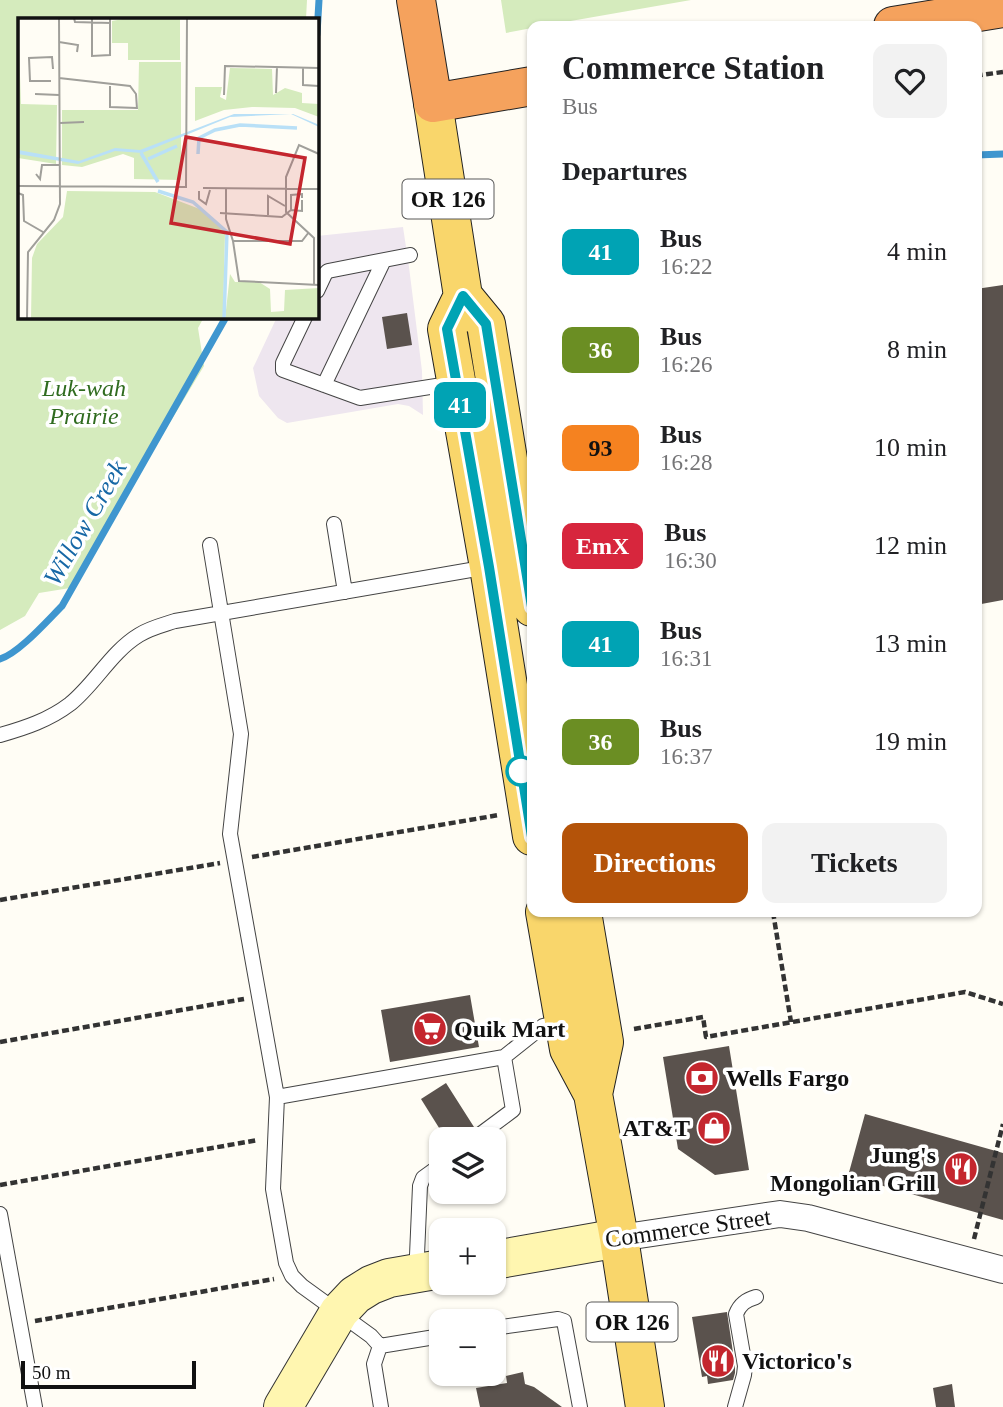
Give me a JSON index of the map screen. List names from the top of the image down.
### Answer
{
  "streets": {
    "highway": ["OR 126"],
    "street": ["Commerce Street"]
  },
  "crossings": [
    ["OR 126", "Commerce Street"]
  ],
  "water": ["Willow Creek"],
  "parks": ["Luk-wah Prairie"],
  "places": {
    "supermarket": ["Quik Mart"],
    "bank": ["Wells Fargo"],
    "shop": ["AT&T"],
    "restaurant": ["Jung's Mongolian Grill", "Victorico's"]
  },
  "lines": ["bus line 41"],
  "scale_bar": "50 m",
  "page": {
    "on_map": "41",
    "heading": [
      ["Commerce Station", "Bus"],
      "Departures"
    ],
    "list": [
      {
        "mark": "41",
        "name": "Bus",
        "note": "16:22",
        "value": "4 min"
      },
      {
        "mark": "36",
        "name": "Bus",
        "note": "16:26",
        "value": "8 min"
      },
      {
        "mark": "93",
        "name": "Bus",
        "note": "16:28",
        "value": "10 min"
      },
      {
        "mark": "EmX",
        "name": "Bus",
        "note": "16:30",
        "value": "12 min"
      },
      {
        "mark": "41",
        "name": "Bus",
        "note": "16:31",
        "value": "13 min"
      },
      {
        "mark": "36",
        "name": "Bus",
        "note": "16:37",
        "value": "19 min"
      }
    ],
    "buttons": ["Directions", "Tickets"],
    "map_buttons": ["+", "−"],
    "scale": "50 m"
  }
}
